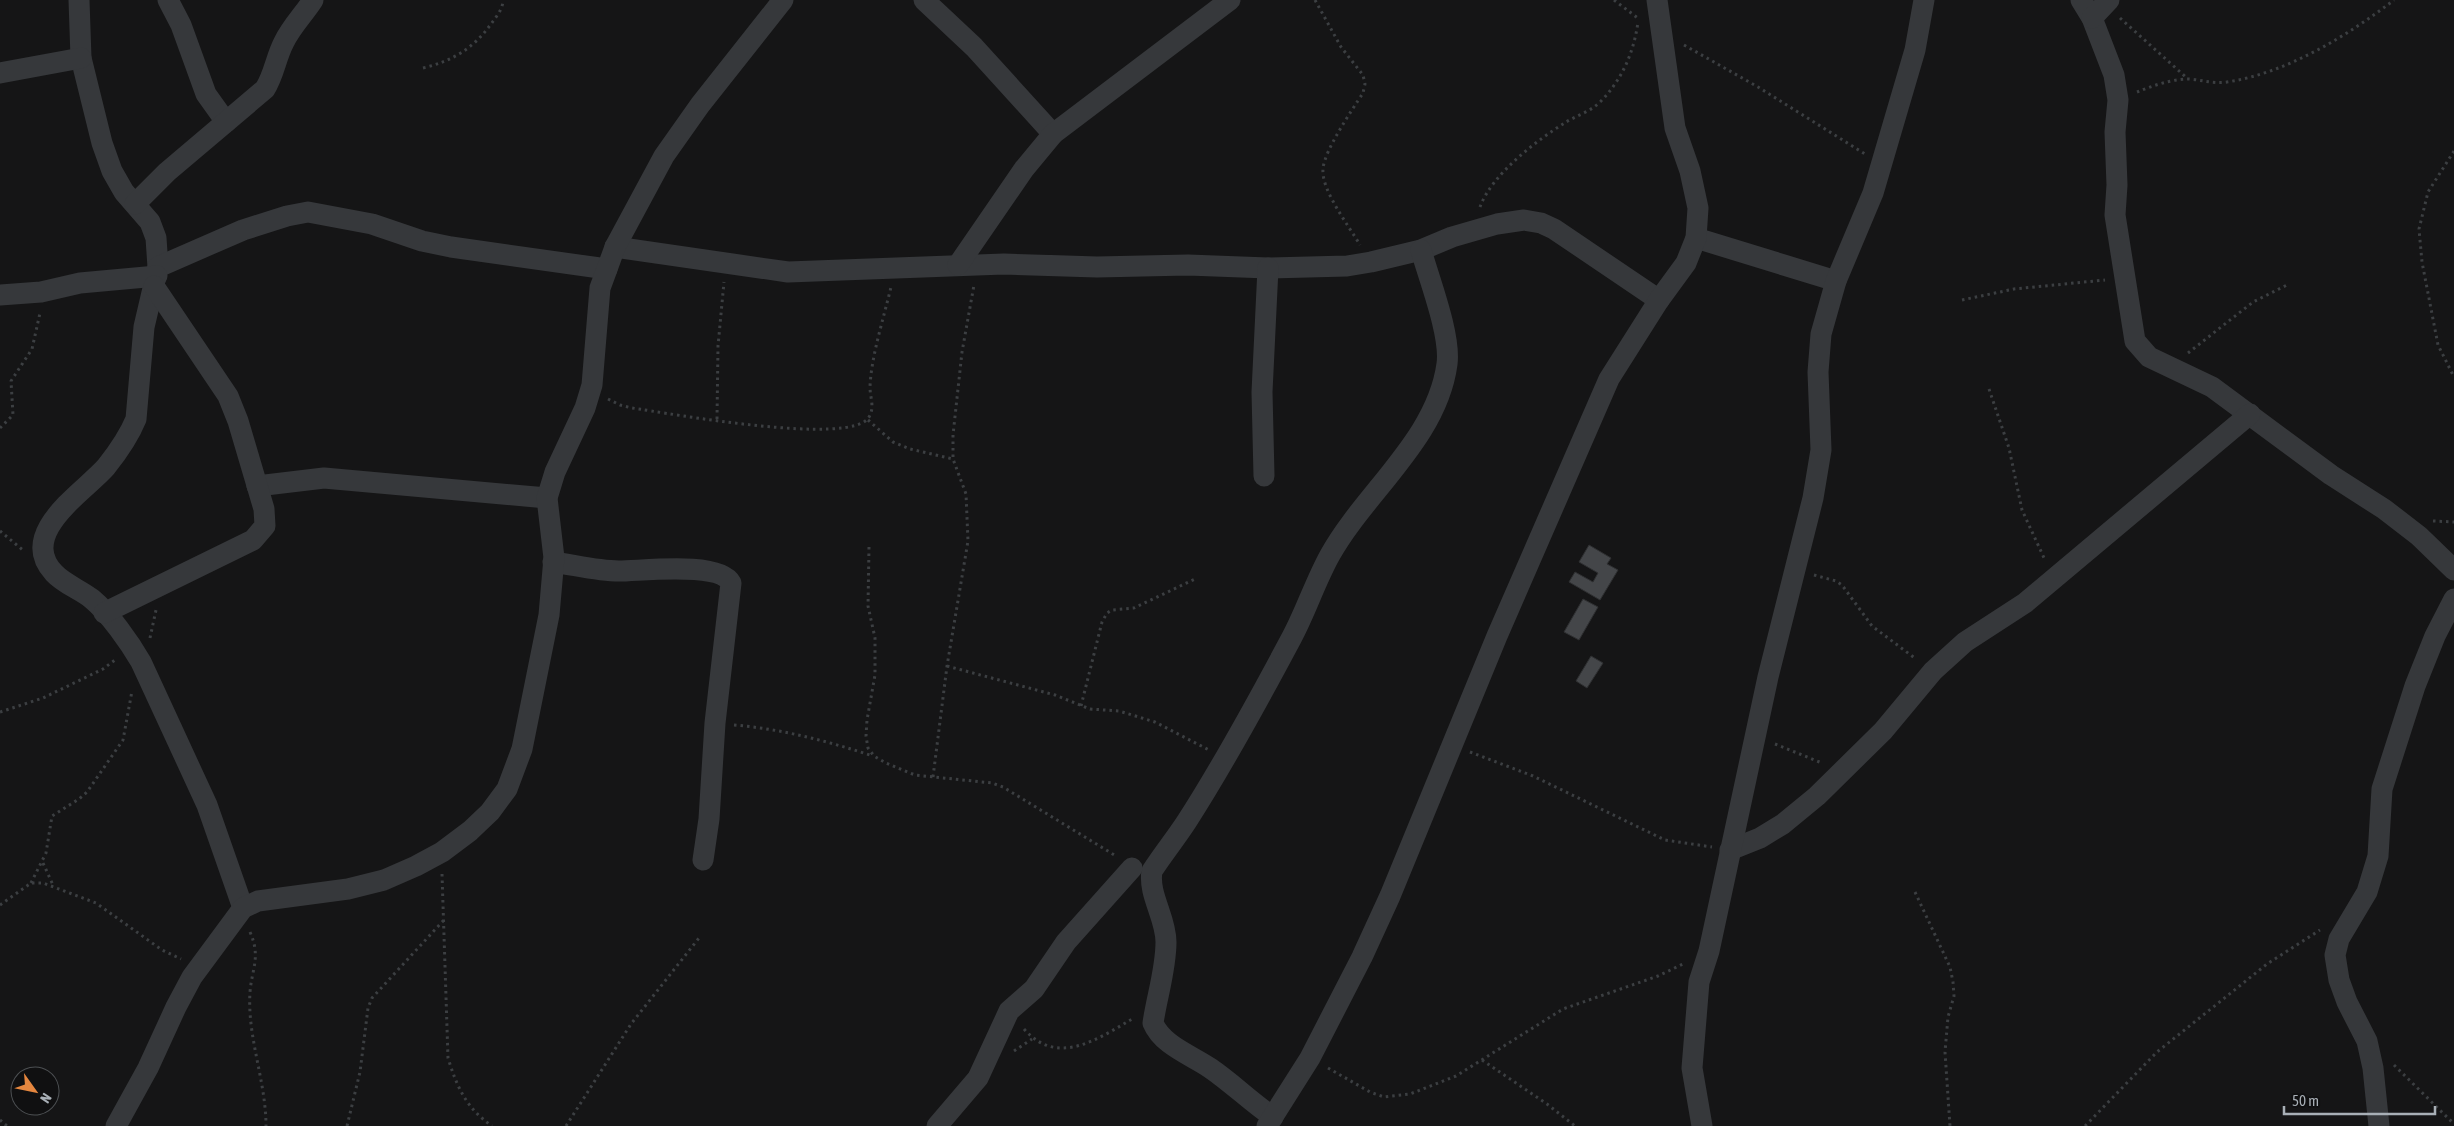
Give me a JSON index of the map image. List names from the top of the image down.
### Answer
{
  "scale_bar": "50 m",
  "north": "bottom right"
}
